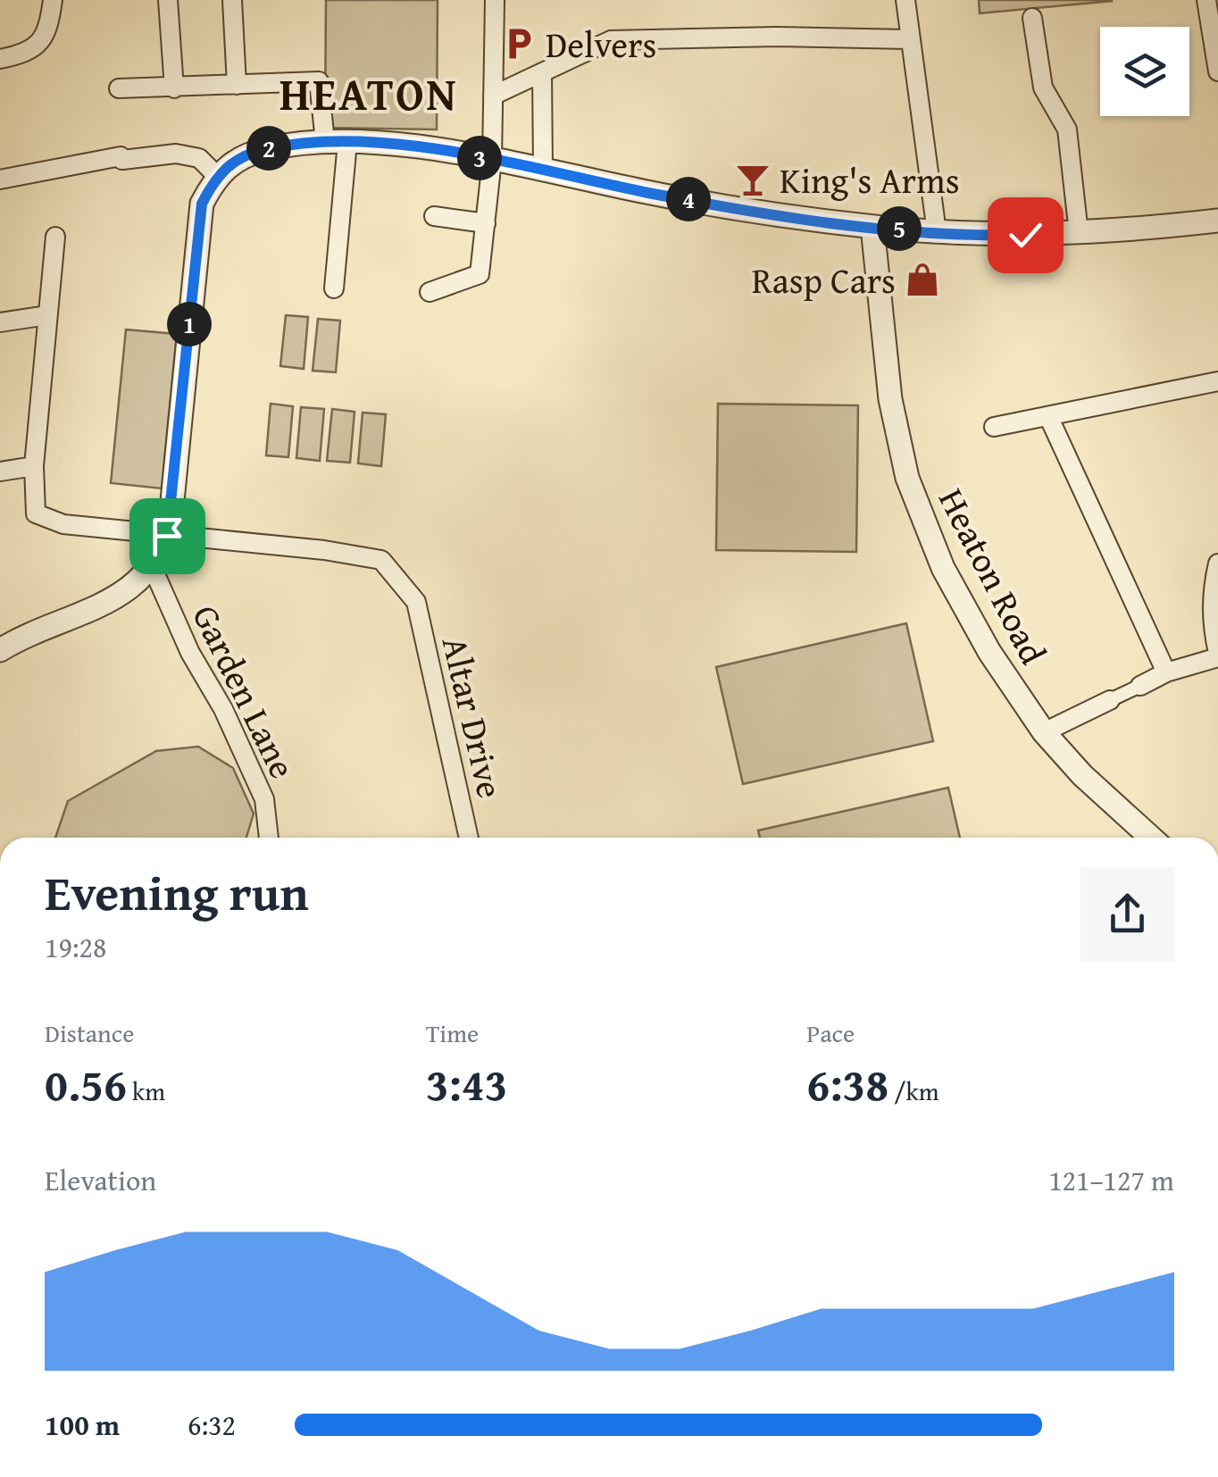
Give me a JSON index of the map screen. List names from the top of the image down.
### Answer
{
  "streets": {
    "street": ["Heaton Road", "Garden Lane", "Altar Drive"]
  },
  "districts": ["HEATON"],
  "places": {
    "parking": ["Delvers"],
    "bar": ["King's Arms"],
    "shop": ["Rasp Cars"]
  },
  "page": {
    "pins": [
      "2",
      "3",
      "4",
      "5",
      "1"
    ],
    "heading": ["Evening run", "19:28"],
    "stats": [
      ["Distance", "0.56 km"],
      ["Time", "3:43"],
      ["Pace", "6:38 /km"]
    ],
    "chart": ["Elevation", "121–127 m"],
    "list": [
      {
        "name": "100 m",
        "note": "6:32"
      }
    ]
  }
}
